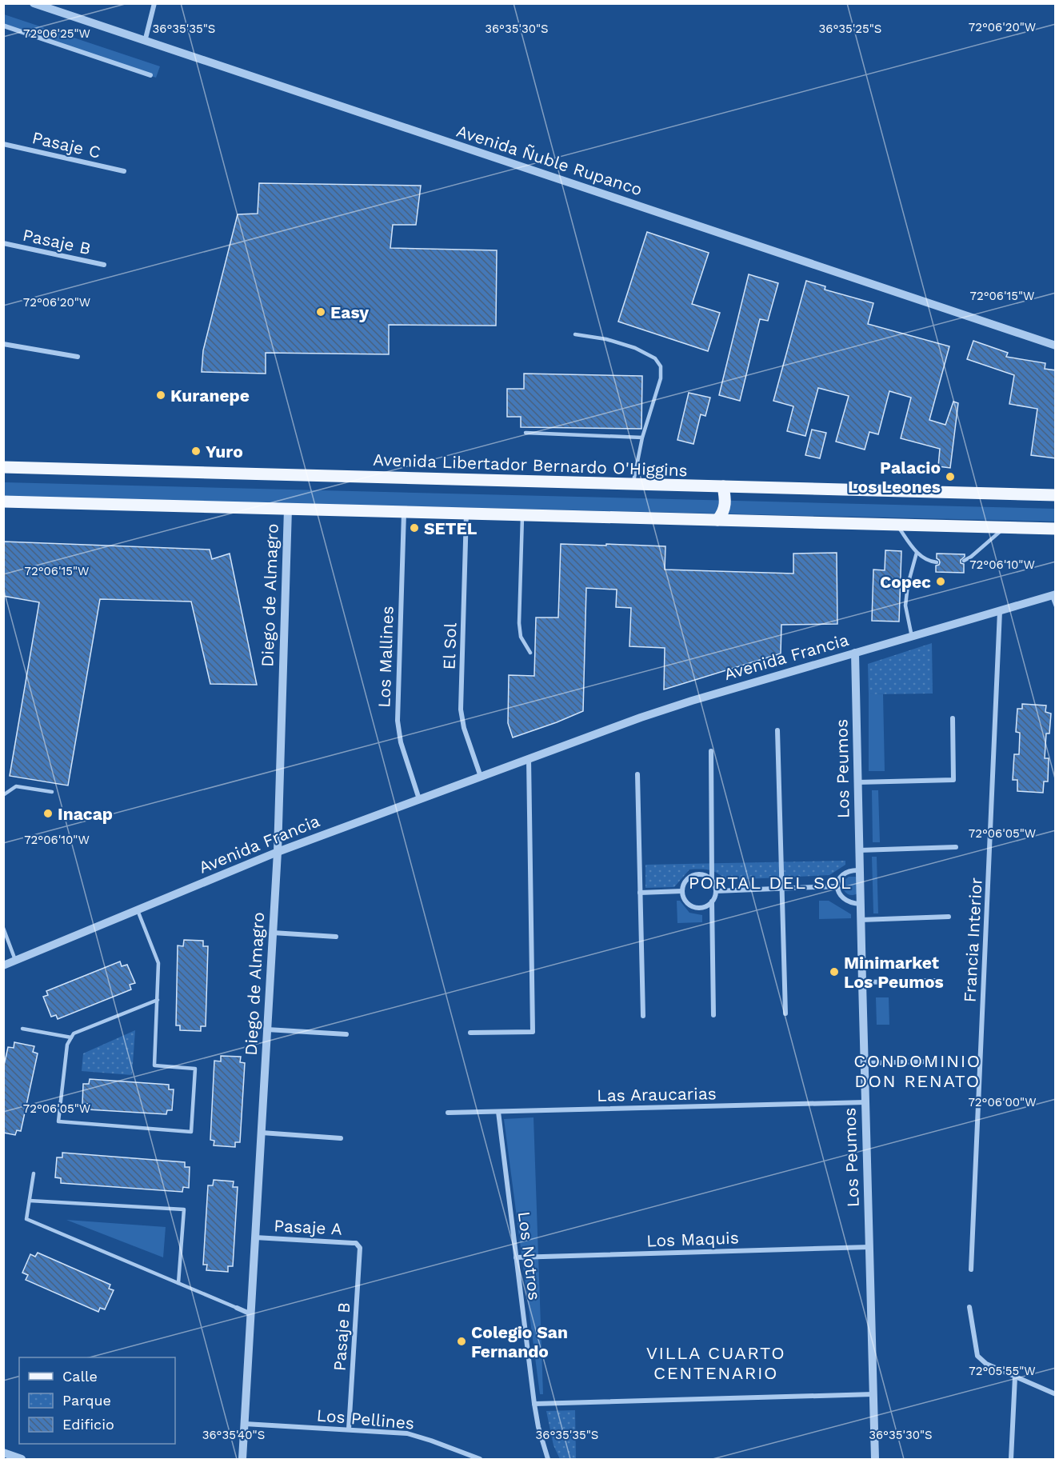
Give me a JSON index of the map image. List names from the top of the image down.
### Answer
{
  "streets": {
    "main road": ["Avenida Libertador Bernardo O'Higgins"],
    "street": [
      "Pasaje C",
      "Avenida Ñuble Rupanco",
      "Pasaje B",
      "Diego de Almagro",
      "El Sol",
      "Los Mallines",
      "Avenida Francia",
      "Los Peumos",
      "Francia Interior",
      "Las Araucarias",
      "Pasaje A",
      "Los Maquis",
      "Los Notros",
      "Los Pellines"
    ]
  },
  "crossings": [
    ["Pasaje B", "Pasaje A"],
    ["Pasaje B", "Los Pellines"],
    ["Diego de Almagro", "Avenida Francia"],
    ["Diego de Almagro", "Pasaje A"],
    ["Diego de Almagro", "Los Pellines"],
    ["El Sol", "Avenida Francia"],
    ["Los Mallines", "Avenida Francia"],
    ["Avenida Francia", "Los Peumos"],
    ["Avenida Francia", "Francia Interior"],
    ["Los Peumos", "Las Araucarias"],
    ["Los Peumos", "Los Maquis"],
    ["Las Araucarias", "Los Notros"],
    ["Los Maquis", "Los Notros"]
  ],
  "districts": ["PORTAL DEL SOL", "CONDOMINIO DON RENATO", "VILLA CUARTO CENTENARIO"],
  "places": [
    "Easy",
    "Kuranepe",
    "Yuro",
    "Palacio Los Leones",
    "SETEL",
    "Copec",
    "Inacap",
    "Minimarket Los Peumos",
    "Colegio San Fernando"
  ],
  "legend": ["Calle", "Parque", "Edificio"],
  "coordinates": [
    "72°06'20\"W",
    "36°35'35\"S",
    "36°35'30\"S",
    "36°35'25\"S",
    "72°06'25\"W",
    "72°06'15\"W",
    "72°06'10\"W",
    "72°06'05\"W",
    "72°06'00\"W",
    "72°05'55\"W",
    "36°35'40\"S"
  ]
}
